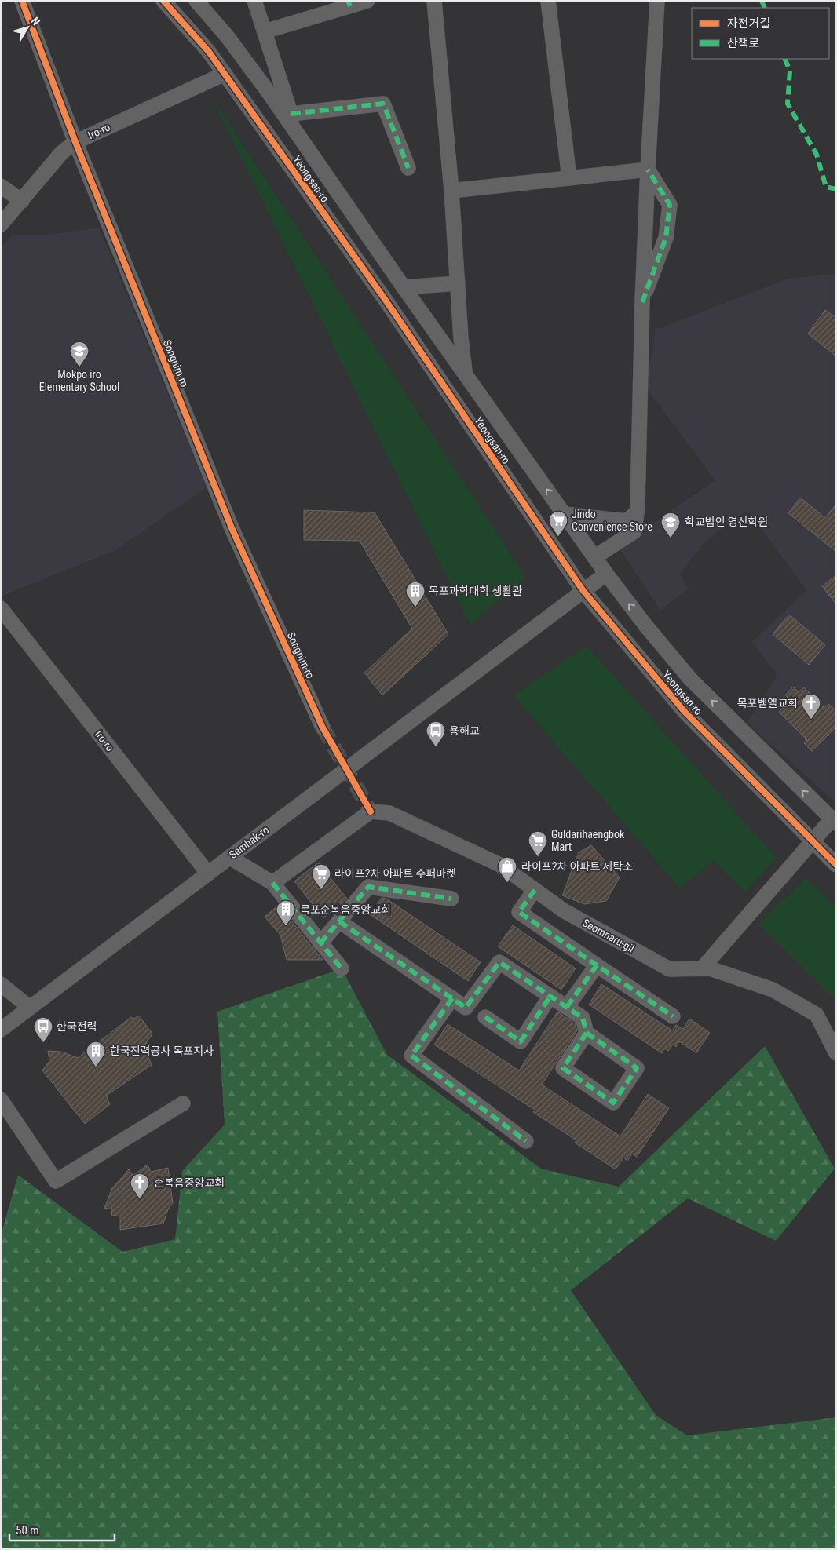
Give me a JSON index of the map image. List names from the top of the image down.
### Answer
{
  "streets": {
    "street": [
      "Iro-ro",
      "Yeongsan-ro",
      "Songnim-ro",
      "Samhak-ro",
      "Seomnaru-gil"
    ]
  },
  "crossings": [
    ["Iro-ro", "Yeongsan-ro"],
    ["Iro-ro", "Songnim-ro"],
    ["Iro-ro", "Samhak-ro"],
    ["Yeongsan-ro", "Samhak-ro"]
  ],
  "places": {
    "school or university": ["Mokpo iro Elementary School", "학교법인 영신학원"],
    "supermarket": ["Jindo Convenience Store", "Guldarihaengbok Mart", "라이프2차 아파트 수퍼마켓"],
    "building": ["목포과학대학 생활관", "목포순복음중앙교회", "한국전력공사 목포지사"],
    "church": ["목포벧엘교회", "순복음중앙교회"],
    "bus stop": ["용해교", "한국전력"],
    "shop": ["라이프2차 아파트 세탁소"]
  },
  "legend": ["자전거길", "산책로"],
  "scale_bar": "50 m",
  "north": "top right"
}
